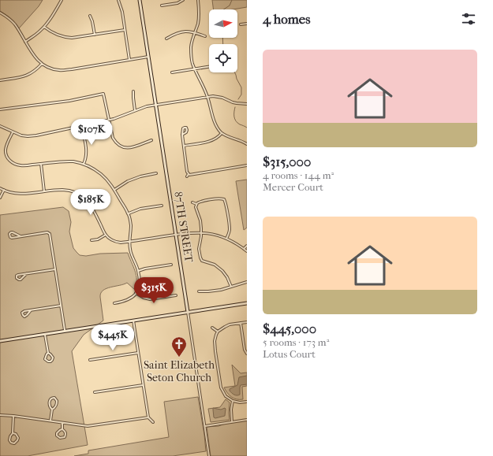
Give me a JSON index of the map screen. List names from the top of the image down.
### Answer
{
  "streets": {
    "street": ["87TH STREET"]
  },
  "places": {
    "church": ["Saint Elizabeth Seton Church"]
  },
  "north": "right",
  "page": {
    "heading": "4 homes",
    "list": [
      {
        "name": "$315,000",
        "note": "4 rooms · 144 m² · Mercer Court"
      },
      {
        "name": "$445,000",
        "note": "5 rooms · 173 m² · Lotus Court"
      }
    ],
    "price": [
      "$107K",
      "$185K",
      "$315K",
      "$445K"
    ]
  }
}
